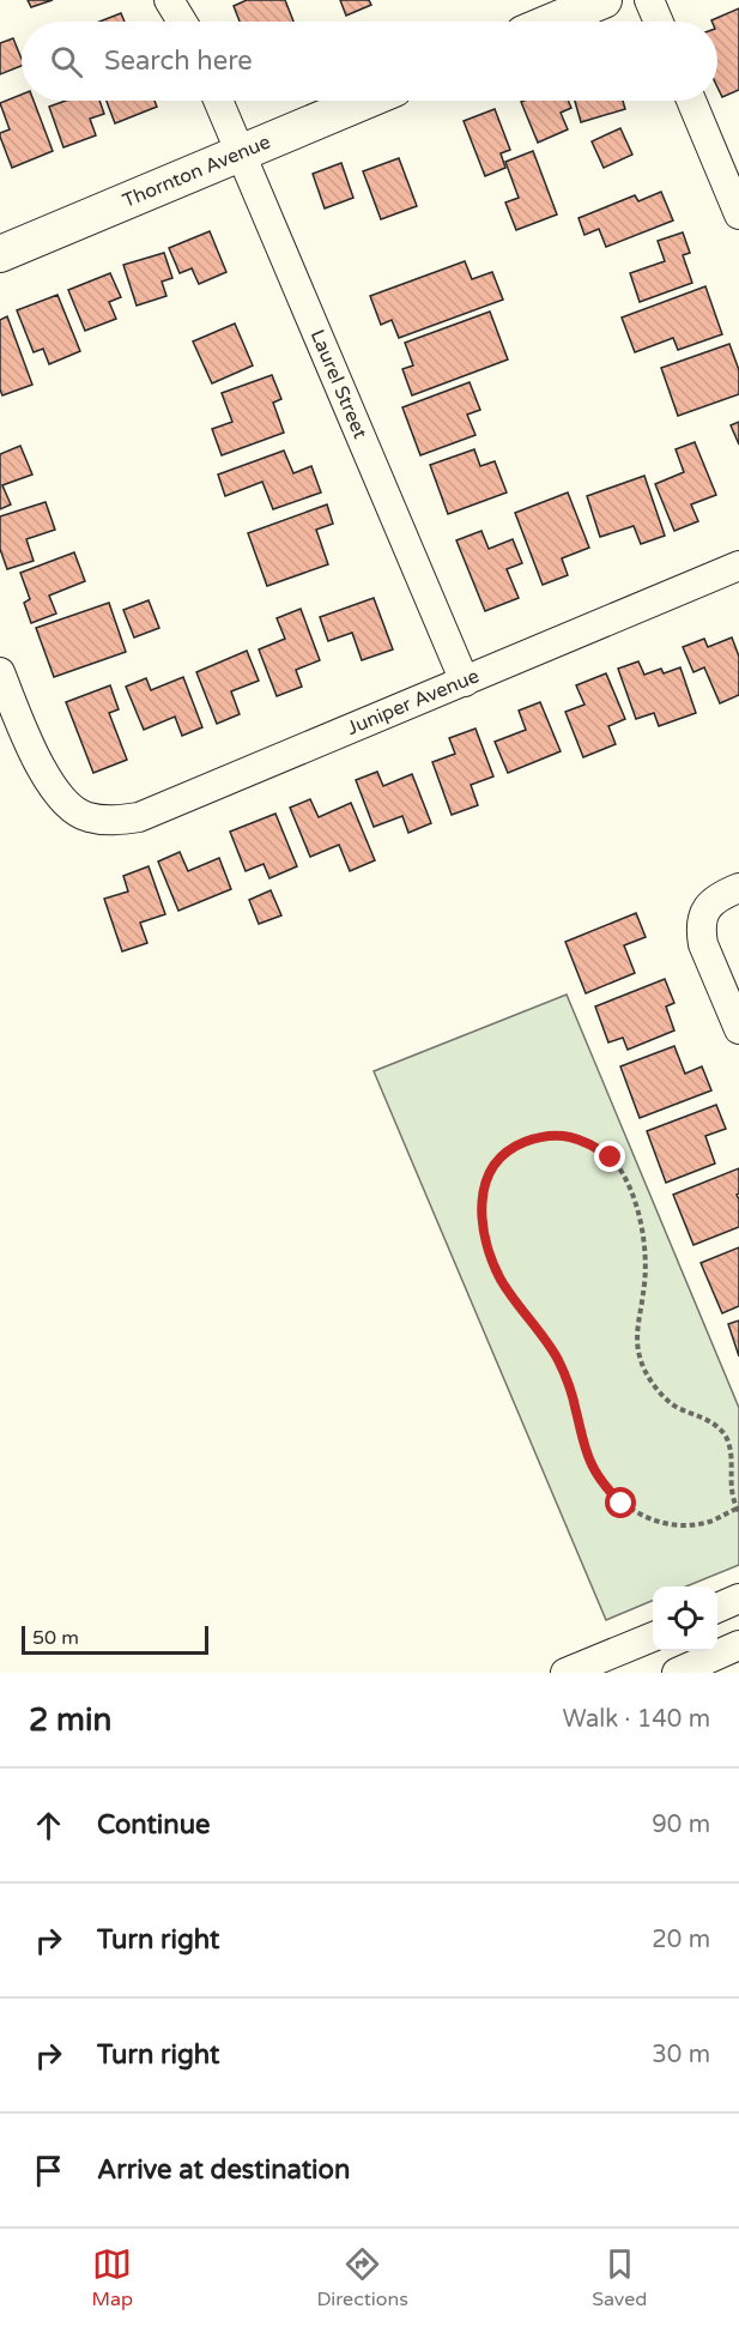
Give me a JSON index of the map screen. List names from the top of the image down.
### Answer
{
  "streets": {
    "main road": ["Thornton Avenue"],
    "street": ["Laurel Street", "Juniper Avenue"]
  },
  "crossings": [
    ["Thornton Avenue", "Laurel Street"],
    ["Laurel Street", "Juniper Avenue"]
  ],
  "scale_bar": "50 m",
  "page": {
    "search": "Search here",
    "scale": "50 m",
    "heading": ["2 min", "Walk · 140 m"],
    "list": [
      ["Continue", "90 m"],
      ["Turn right", "20 m"],
      ["Turn right", "30 m"],
      "Arrive at destination"
    ],
    "nav": ["Map", "Directions", "Saved"]
  }
}
